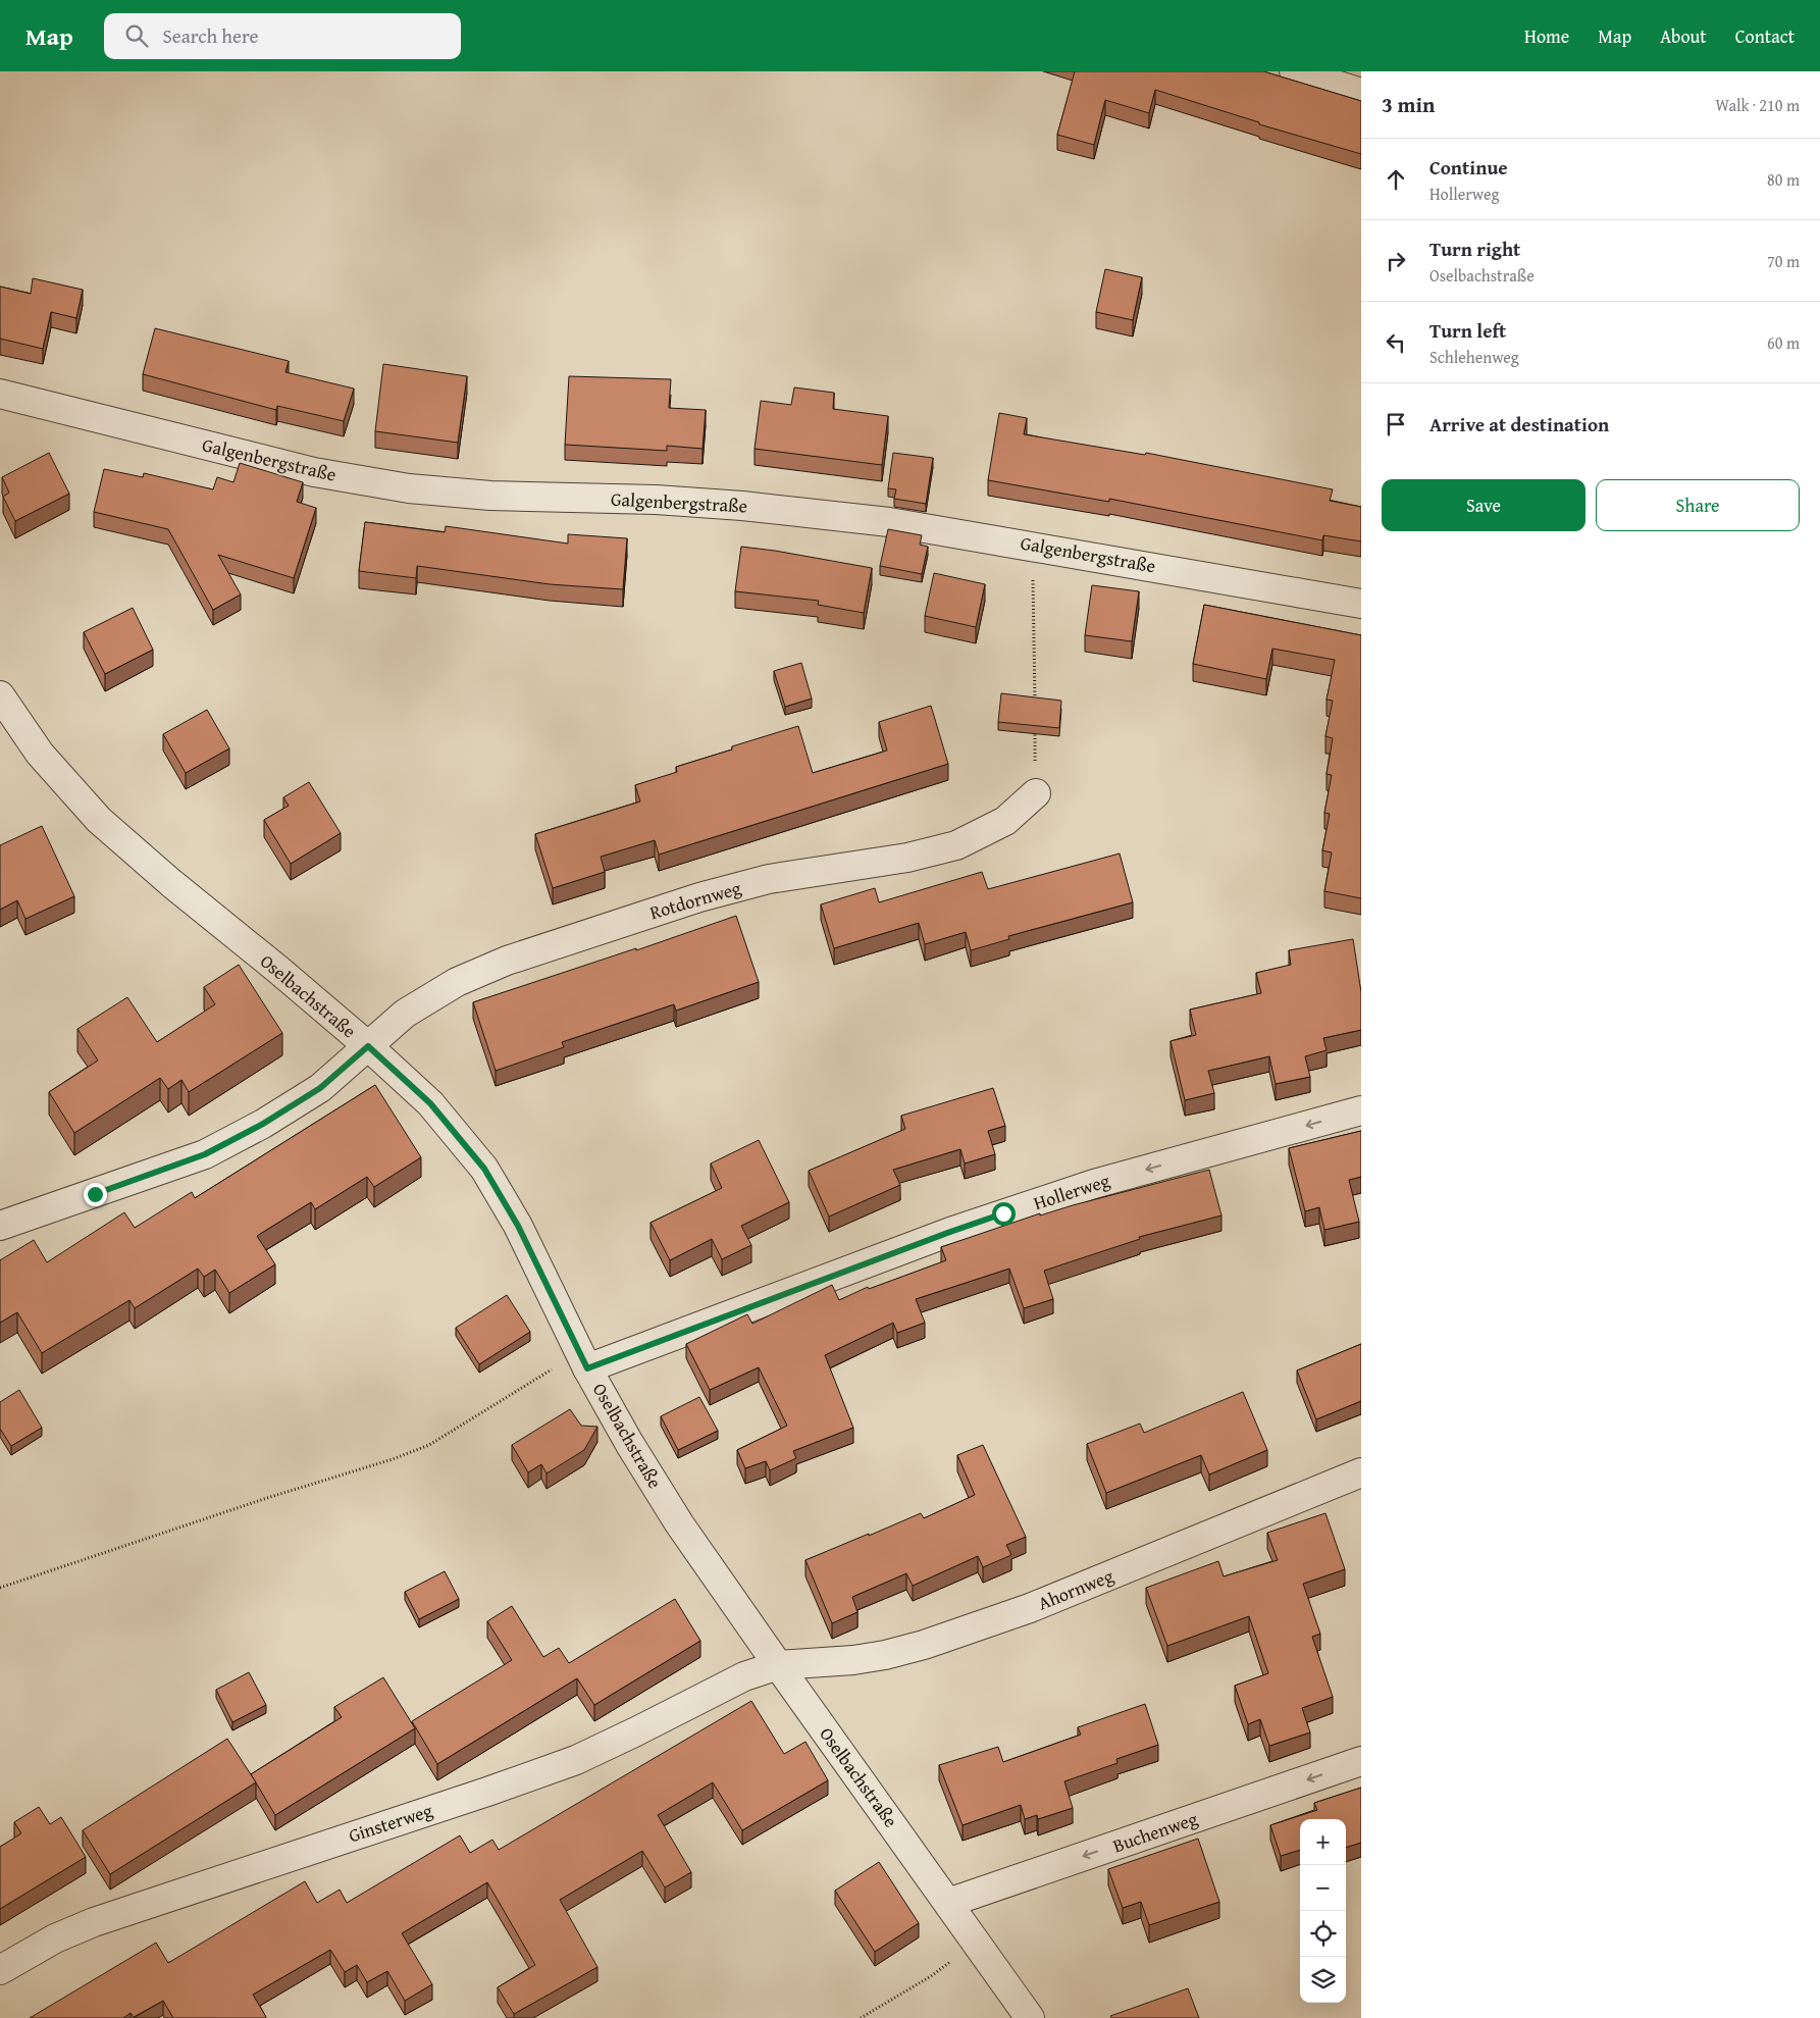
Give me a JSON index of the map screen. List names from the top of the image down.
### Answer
{
  "streets": {
    "street": [
      "Galgenbergstraße",
      "Rotdornweg",
      "Oselbachstraße",
      "Hollerweg",
      "Ahornweg",
      "Ginsterweg",
      "Buchenweg"
    ]
  },
  "crossings": [
    ["Rotdornweg", "Oselbachstraße"],
    ["Oselbachstraße", "Hollerweg"],
    ["Oselbachstraße", "Ahornweg"],
    ["Oselbachstraße", "Ginsterweg"],
    ["Oselbachstraße", "Buchenweg"],
    ["Ahornweg", "Ginsterweg"]
  ],
  "one_way": ["Hollerweg", "Buchenweg"],
  "page": {
    "header": "Map",
    "search": "Search here",
    "nav": [
      "Home",
      "Map",
      "About",
      "Contact"
    ],
    "heading": ["3 min", "Walk · 210 m"],
    "list": [
      ["Continue", "Hollerweg", "80 m"],
      ["Turn right", "Oselbachstraße", "70 m"],
      ["Turn left", "Schlehenweg", "60 m"],
      "Arrive at destination"
    ],
    "buttons": ["Save", "Share"],
    "map_buttons": ["+", "−"]
  }
}
